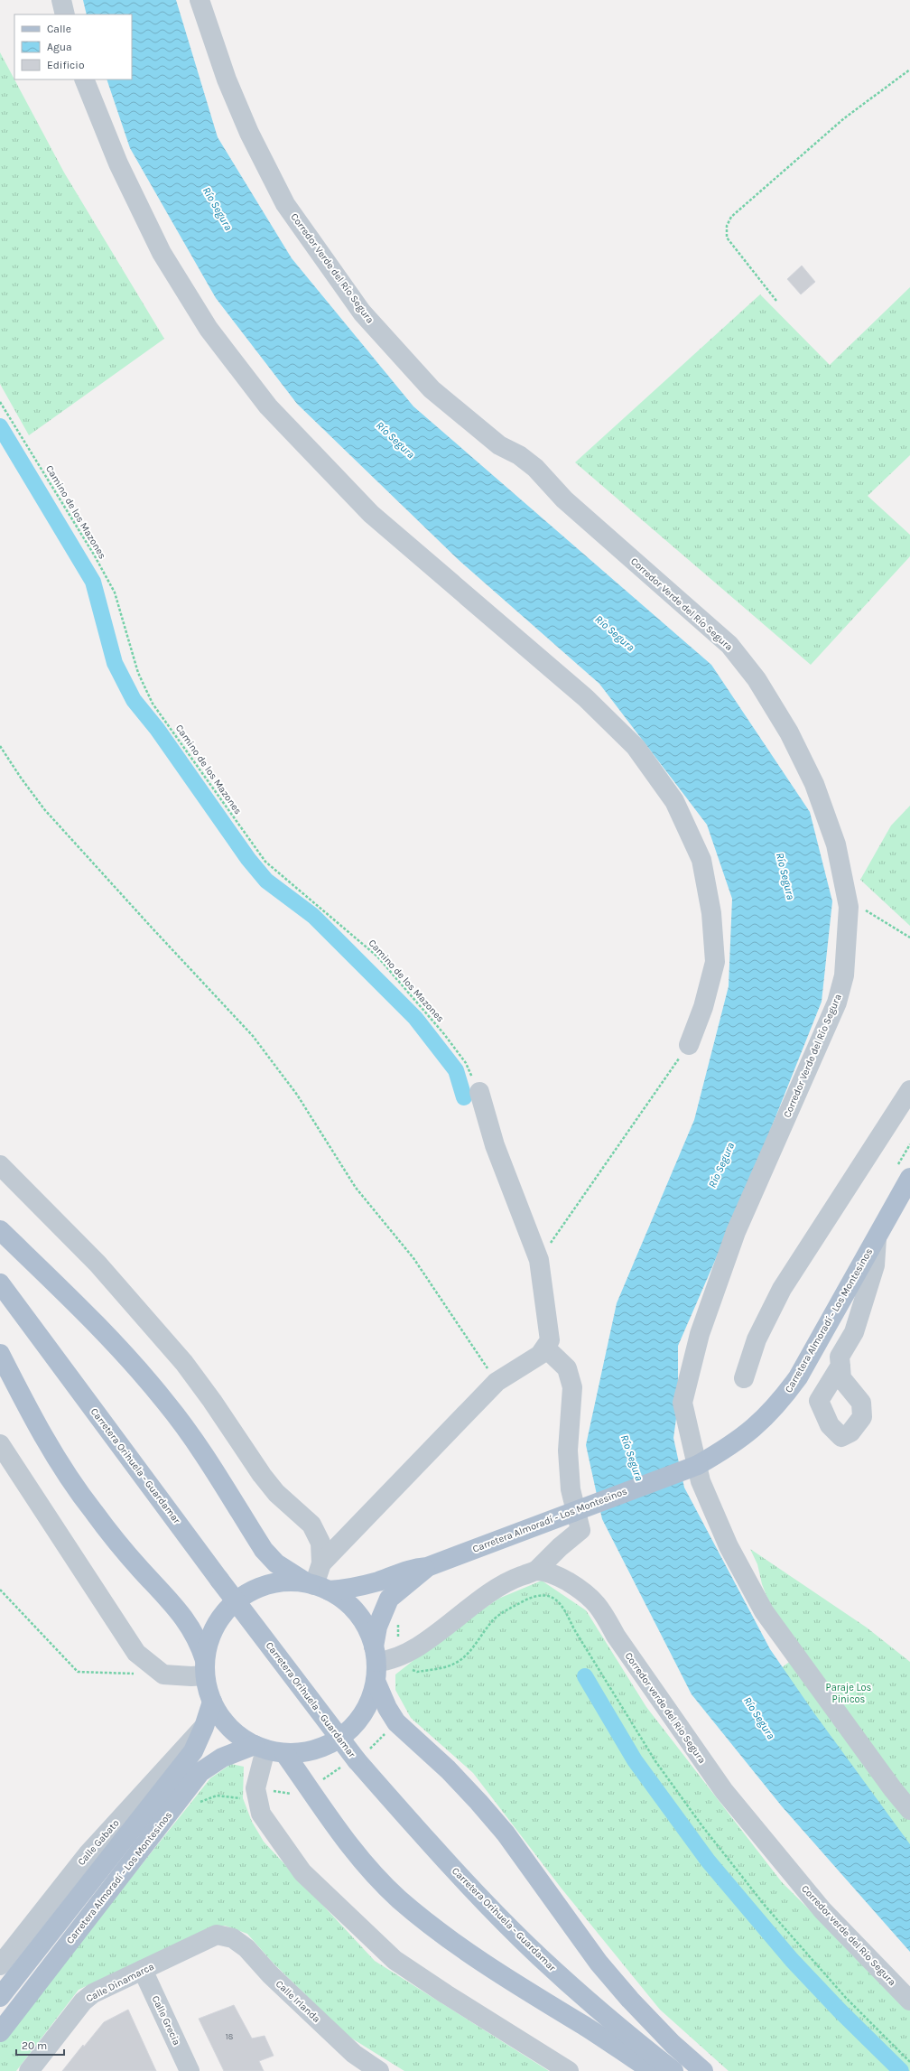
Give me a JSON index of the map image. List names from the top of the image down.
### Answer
{
  "streets": {
    "main road": ["Carretera Almoradí - Los Montesinos", "Carretera Orihuela - Guardamar"],
    "street": [
      "Corredor Verde del Río Segura",
      "Corredor verde del Rio Segura",
      "Calle Gabato",
      "Calle Dinamarca",
      "Calle Irlanda",
      "Calle Grecia"
    ],
    "path": ["Camino de los Mazones"]
  },
  "crossings": [
    ["Carretera Almoradí - Los Montesinos", "Calle Gabato"],
    ["Calle Dinamarca", "Calle Irlanda"],
    ["Calle Dinamarca", "Calle Grecia"]
  ],
  "water": ["Río Segura"],
  "parks": ["Paraje Los Pinicos"],
  "house_numbers": ["18"],
  "legend": ["Calle", "Agua", "Edificio"],
  "scale_bar": "20 m"
}
